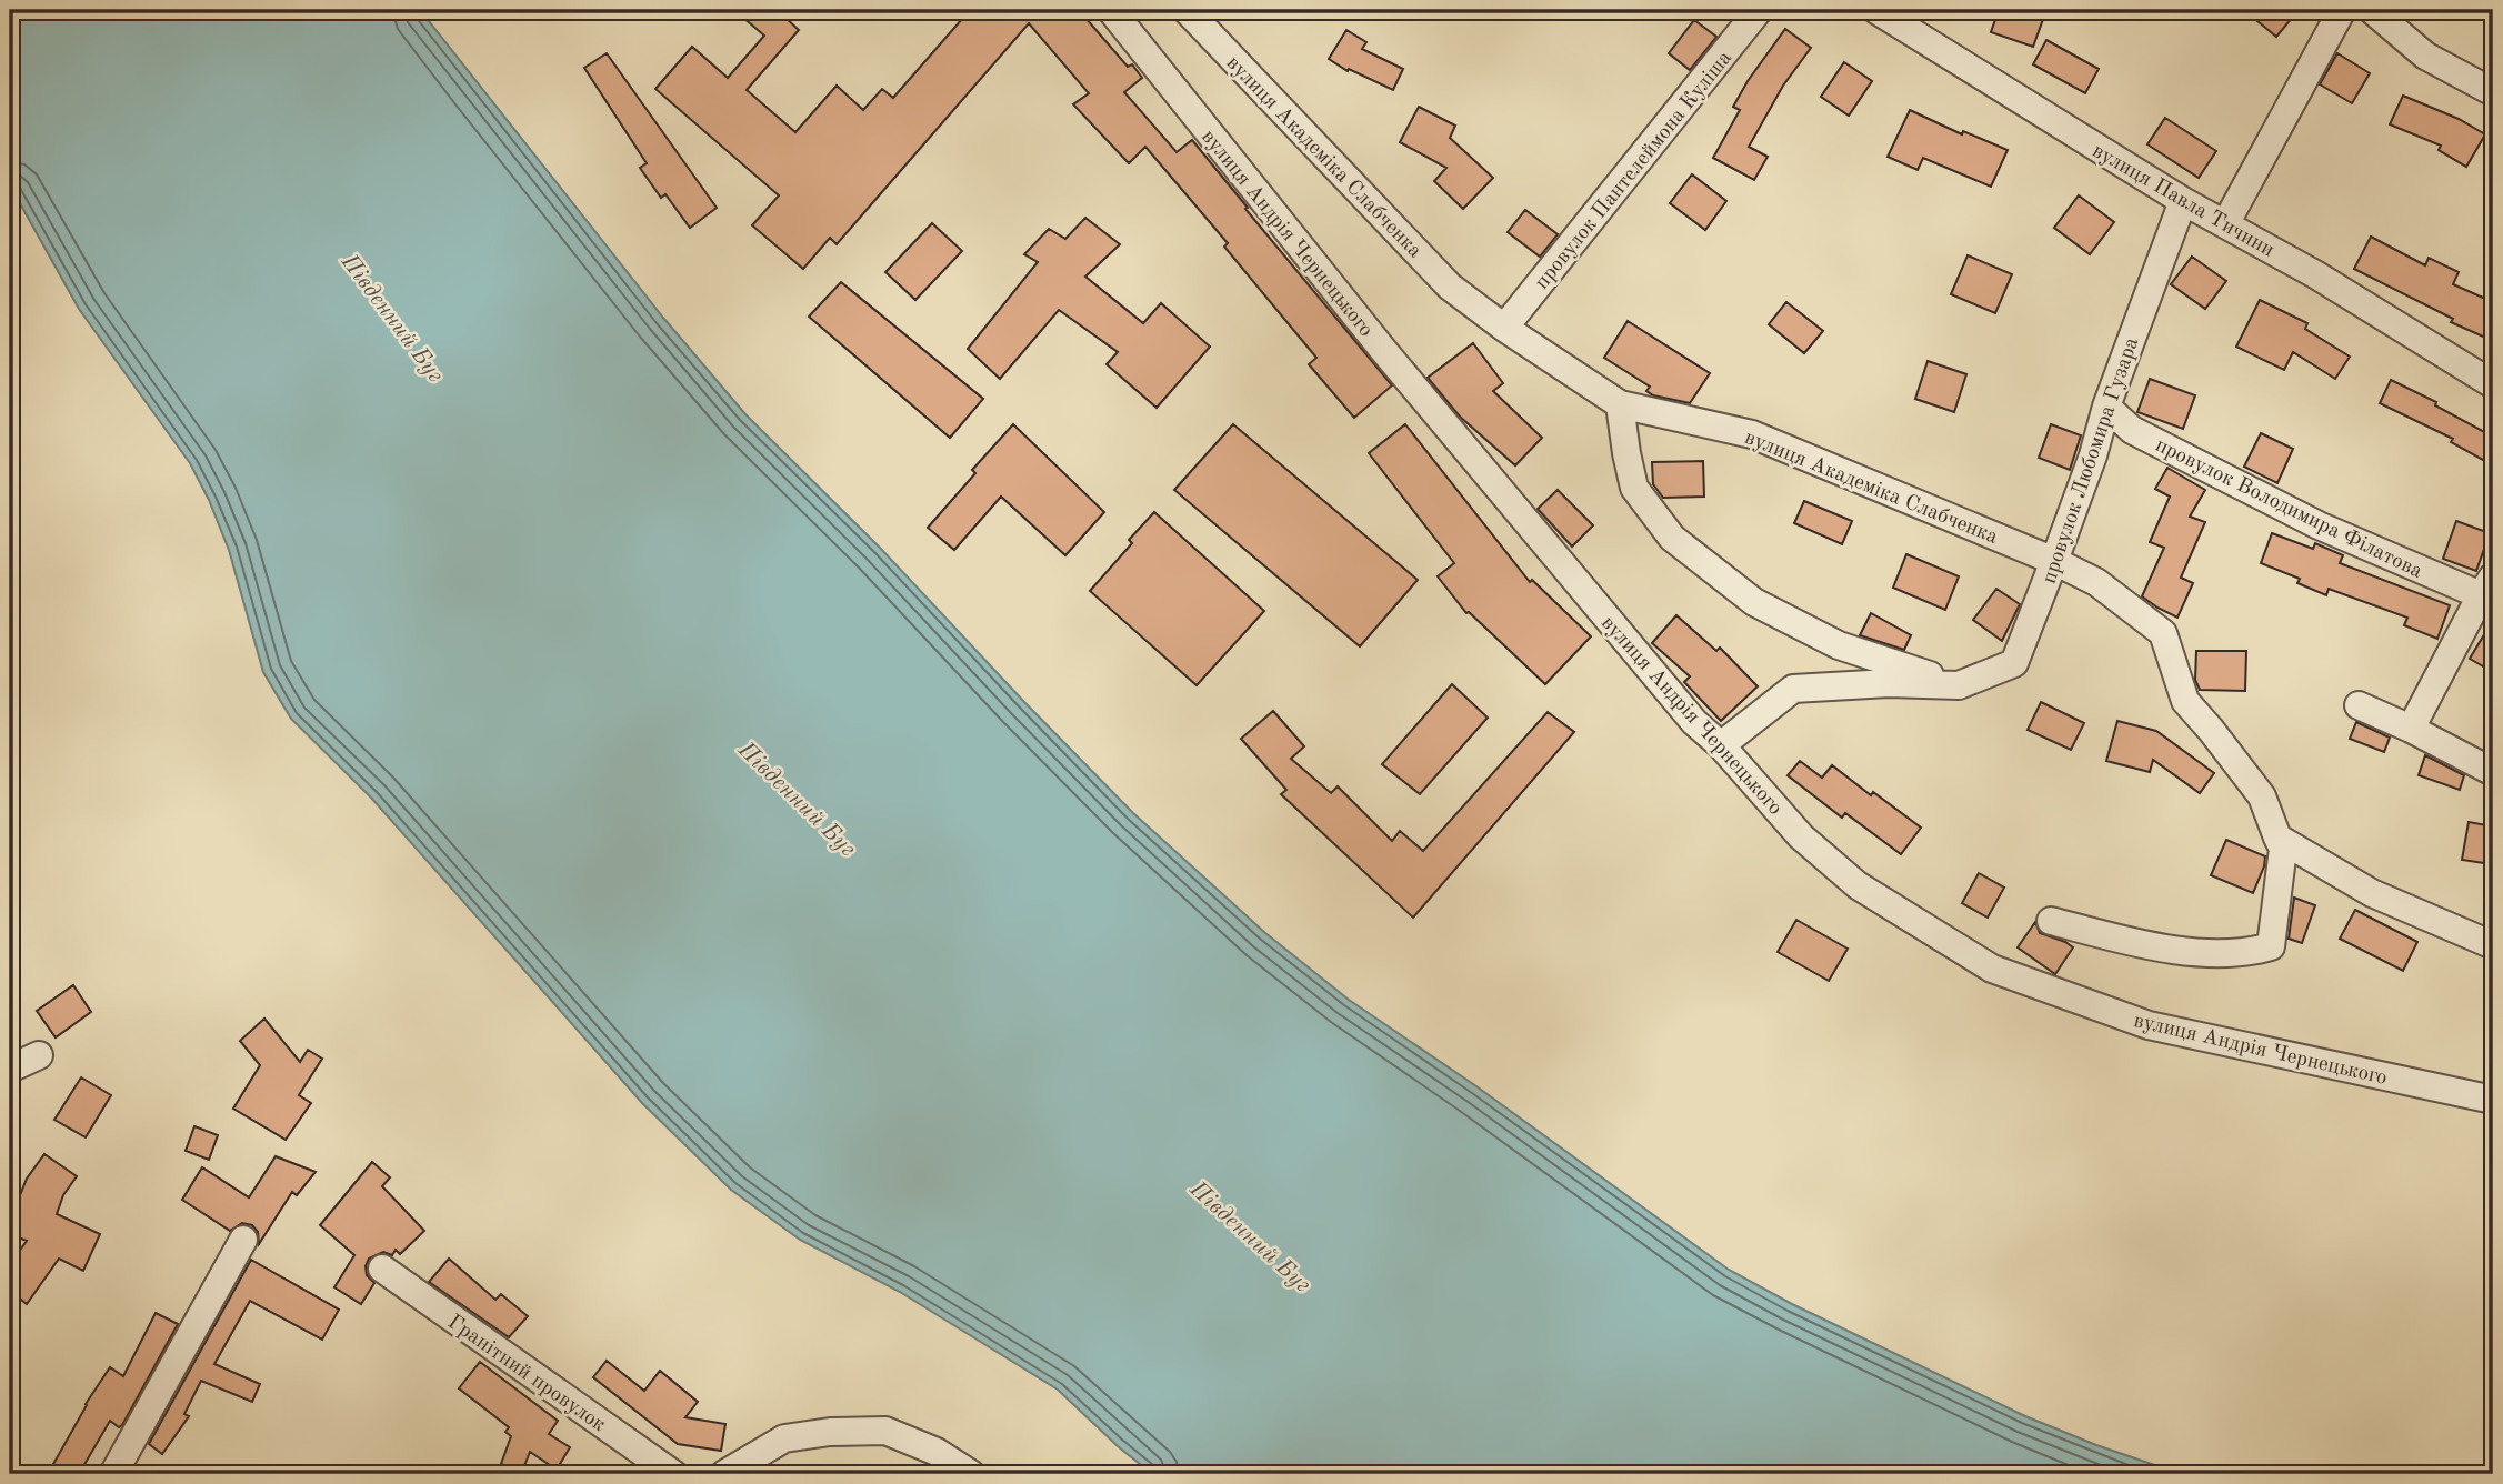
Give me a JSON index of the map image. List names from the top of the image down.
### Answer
{
  "streets": {
    "street": [
      "вулиця Академіка Слабченка",
      "провулок Пантелеймона Куліша",
      "вулиця Павла Тичини",
      "вулиця Андрія Чернецького",
      "провулок Любомира Гузара",
      "провулок Володимира Філатова",
      "Гранітний провулок"
    ]
  },
  "crossings": [
    ["вулиця Академіка Слабченка", "провулок Пантелеймона Куліша"],
    ["вулиця Академіка Слабченка", "провулок Любомира Гузара"],
    ["вулиця Павла Тичини", "провулок Любомира Гузара"],
    ["провулок Любомира Гузара", "провулок Володимира Філатова"]
  ],
  "water": ["Південний Буг"]
}
